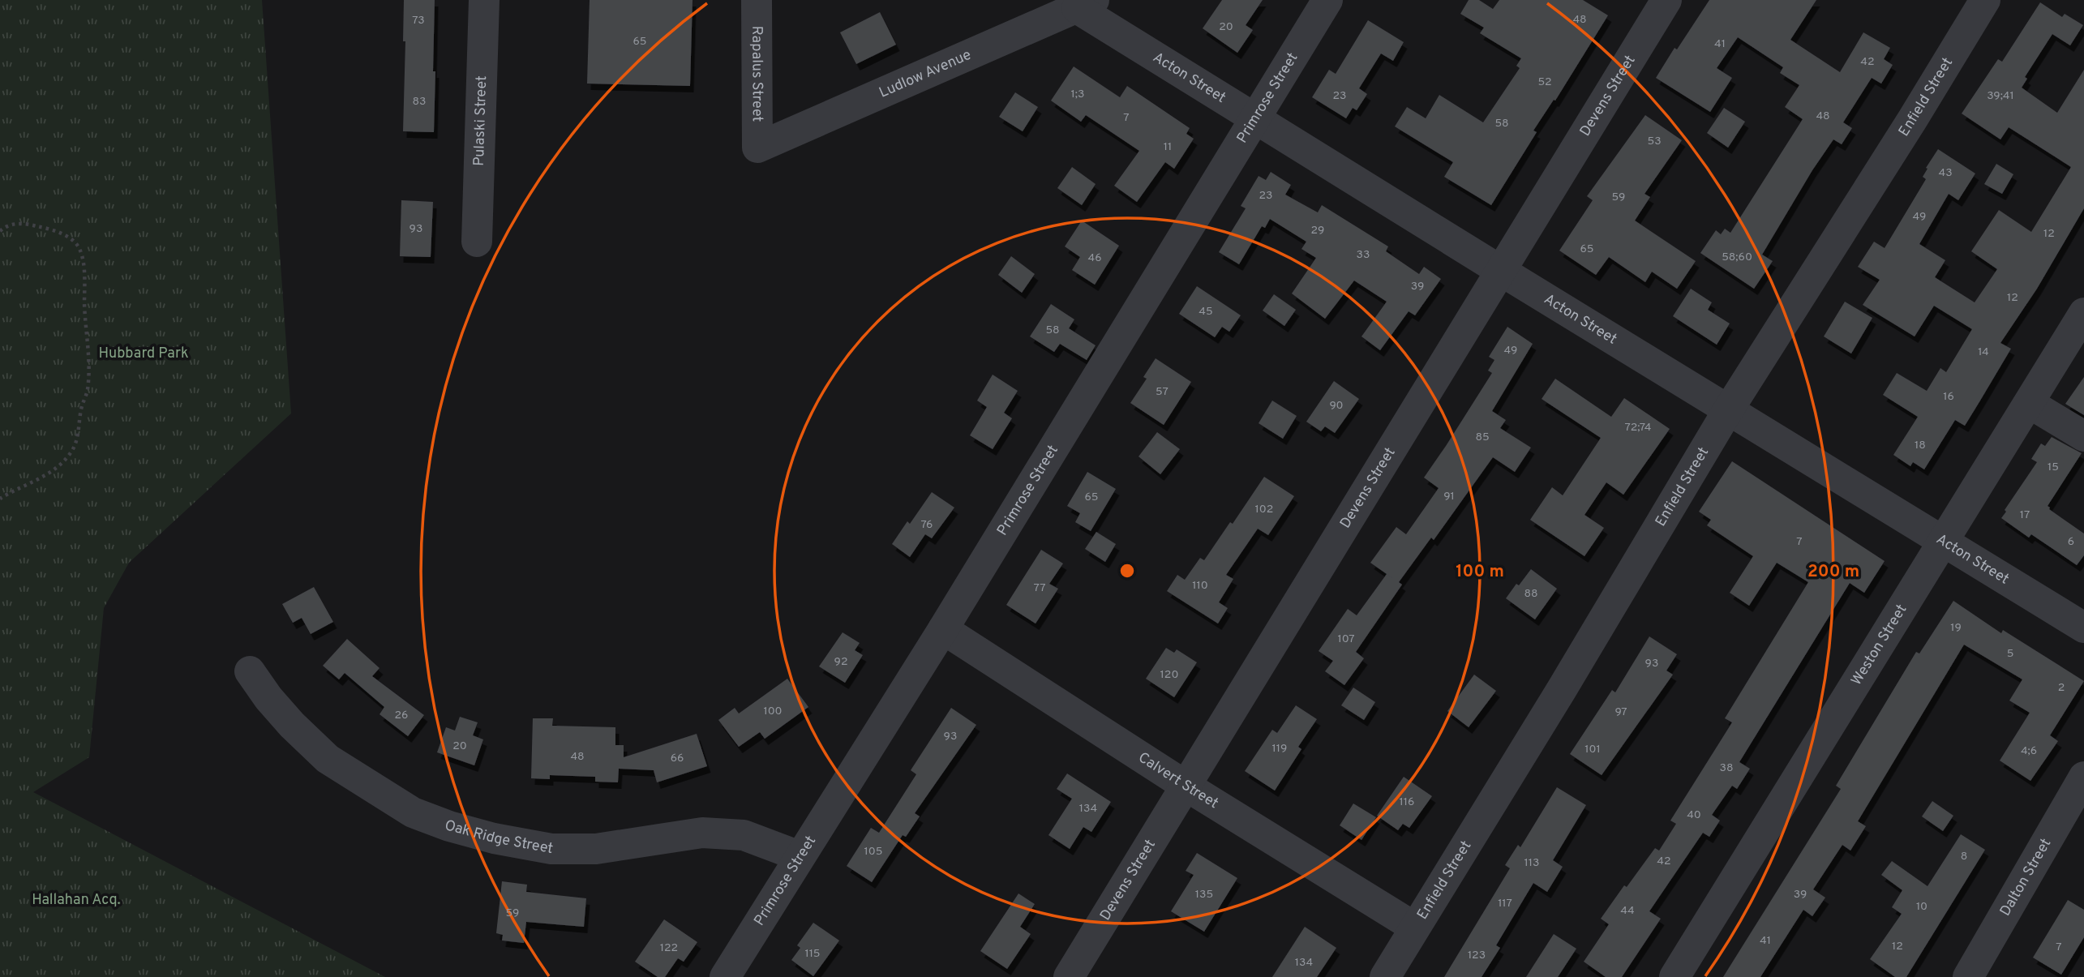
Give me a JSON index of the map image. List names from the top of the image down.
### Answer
{
  "streets": {
    "street": [
      "Rapalus Street",
      "Ludlow Avenue",
      "Acton Street",
      "Devens Street",
      "Primrose Street",
      "Enfield Street",
      "Pulaski Street",
      "Weston Street",
      "Calvert Street",
      "Oak Ridge Street",
      "Dalton Street"
    ]
  },
  "crossings": [
    ["Rapalus Street", "Ludlow Avenue"],
    ["Ludlow Avenue", "Acton Street"],
    ["Acton Street", "Devens Street"],
    ["Acton Street", "Primrose Street"],
    ["Acton Street", "Enfield Street"],
    ["Acton Street", "Weston Street"],
    ["Devens Street", "Calvert Street"],
    ["Primrose Street", "Calvert Street"],
    ["Primrose Street", "Oak Ridge Street"],
    ["Enfield Street", "Calvert Street"]
  ],
  "parks": ["Hubbard Park", "Hallahan Acq."],
  "house_numbers": [
    "48",
    "73",
    "20",
    "65",
    "41",
    "42",
    "52",
    "1;3",
    "23",
    "39;41",
    "83",
    "48",
    "7",
    "58",
    "53",
    "11",
    "43",
    "23",
    "59",
    "49",
    "93",
    "29",
    "12",
    "65",
    "33",
    "58;60",
    "46",
    "39",
    "12",
    "45",
    "58",
    "49",
    "14",
    "57",
    "16",
    "90",
    "72;74",
    "85",
    "18",
    "15",
    "91",
    "65",
    "102",
    "17",
    "76",
    "7",
    "6",
    "110",
    "77",
    "88",
    "19",
    "107",
    "5",
    "92",
    "93",
    "120",
    "2",
    "100",
    "97",
    "26",
    "93",
    "20",
    "119",
    "101",
    "4;6",
    "48",
    "66",
    "38",
    "116",
    "134",
    "40",
    "105",
    "8",
    "42",
    "113",
    "135",
    "39",
    "117",
    "10",
    "44",
    "59",
    "41",
    "12",
    "7",
    "122",
    "115",
    "123",
    "134"
  ],
  "rings": ["100 m", "200 m"]
}
